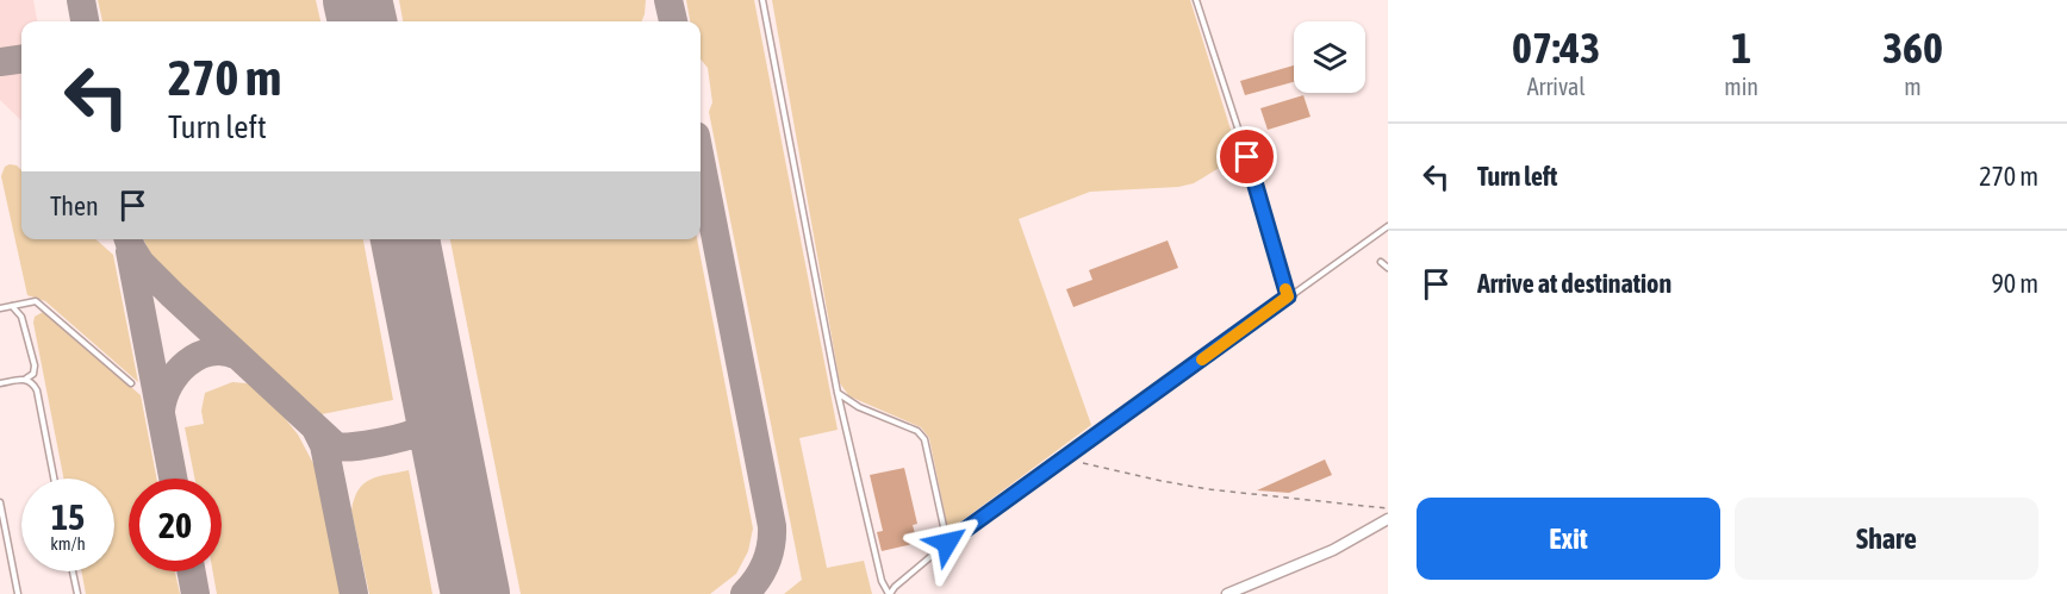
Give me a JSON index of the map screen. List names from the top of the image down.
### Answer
{
  "page": {
    "eta": [
      "07:43",
      "Arrival",
      "1",
      "min",
      "360",
      "m"
    ],
    "turn": ["270 m", "Turn left"],
    "list": [
      {
        "name": "Turn left",
        "value": "270 m"
      },
      {
        "name": "Arrive at destination",
        "value": "90 m"
      }
    ],
    "then": "Then",
    "speed": "15 km/h",
    "limit": "20",
    "buttons": ["Exit", "Share"]
  }
}
